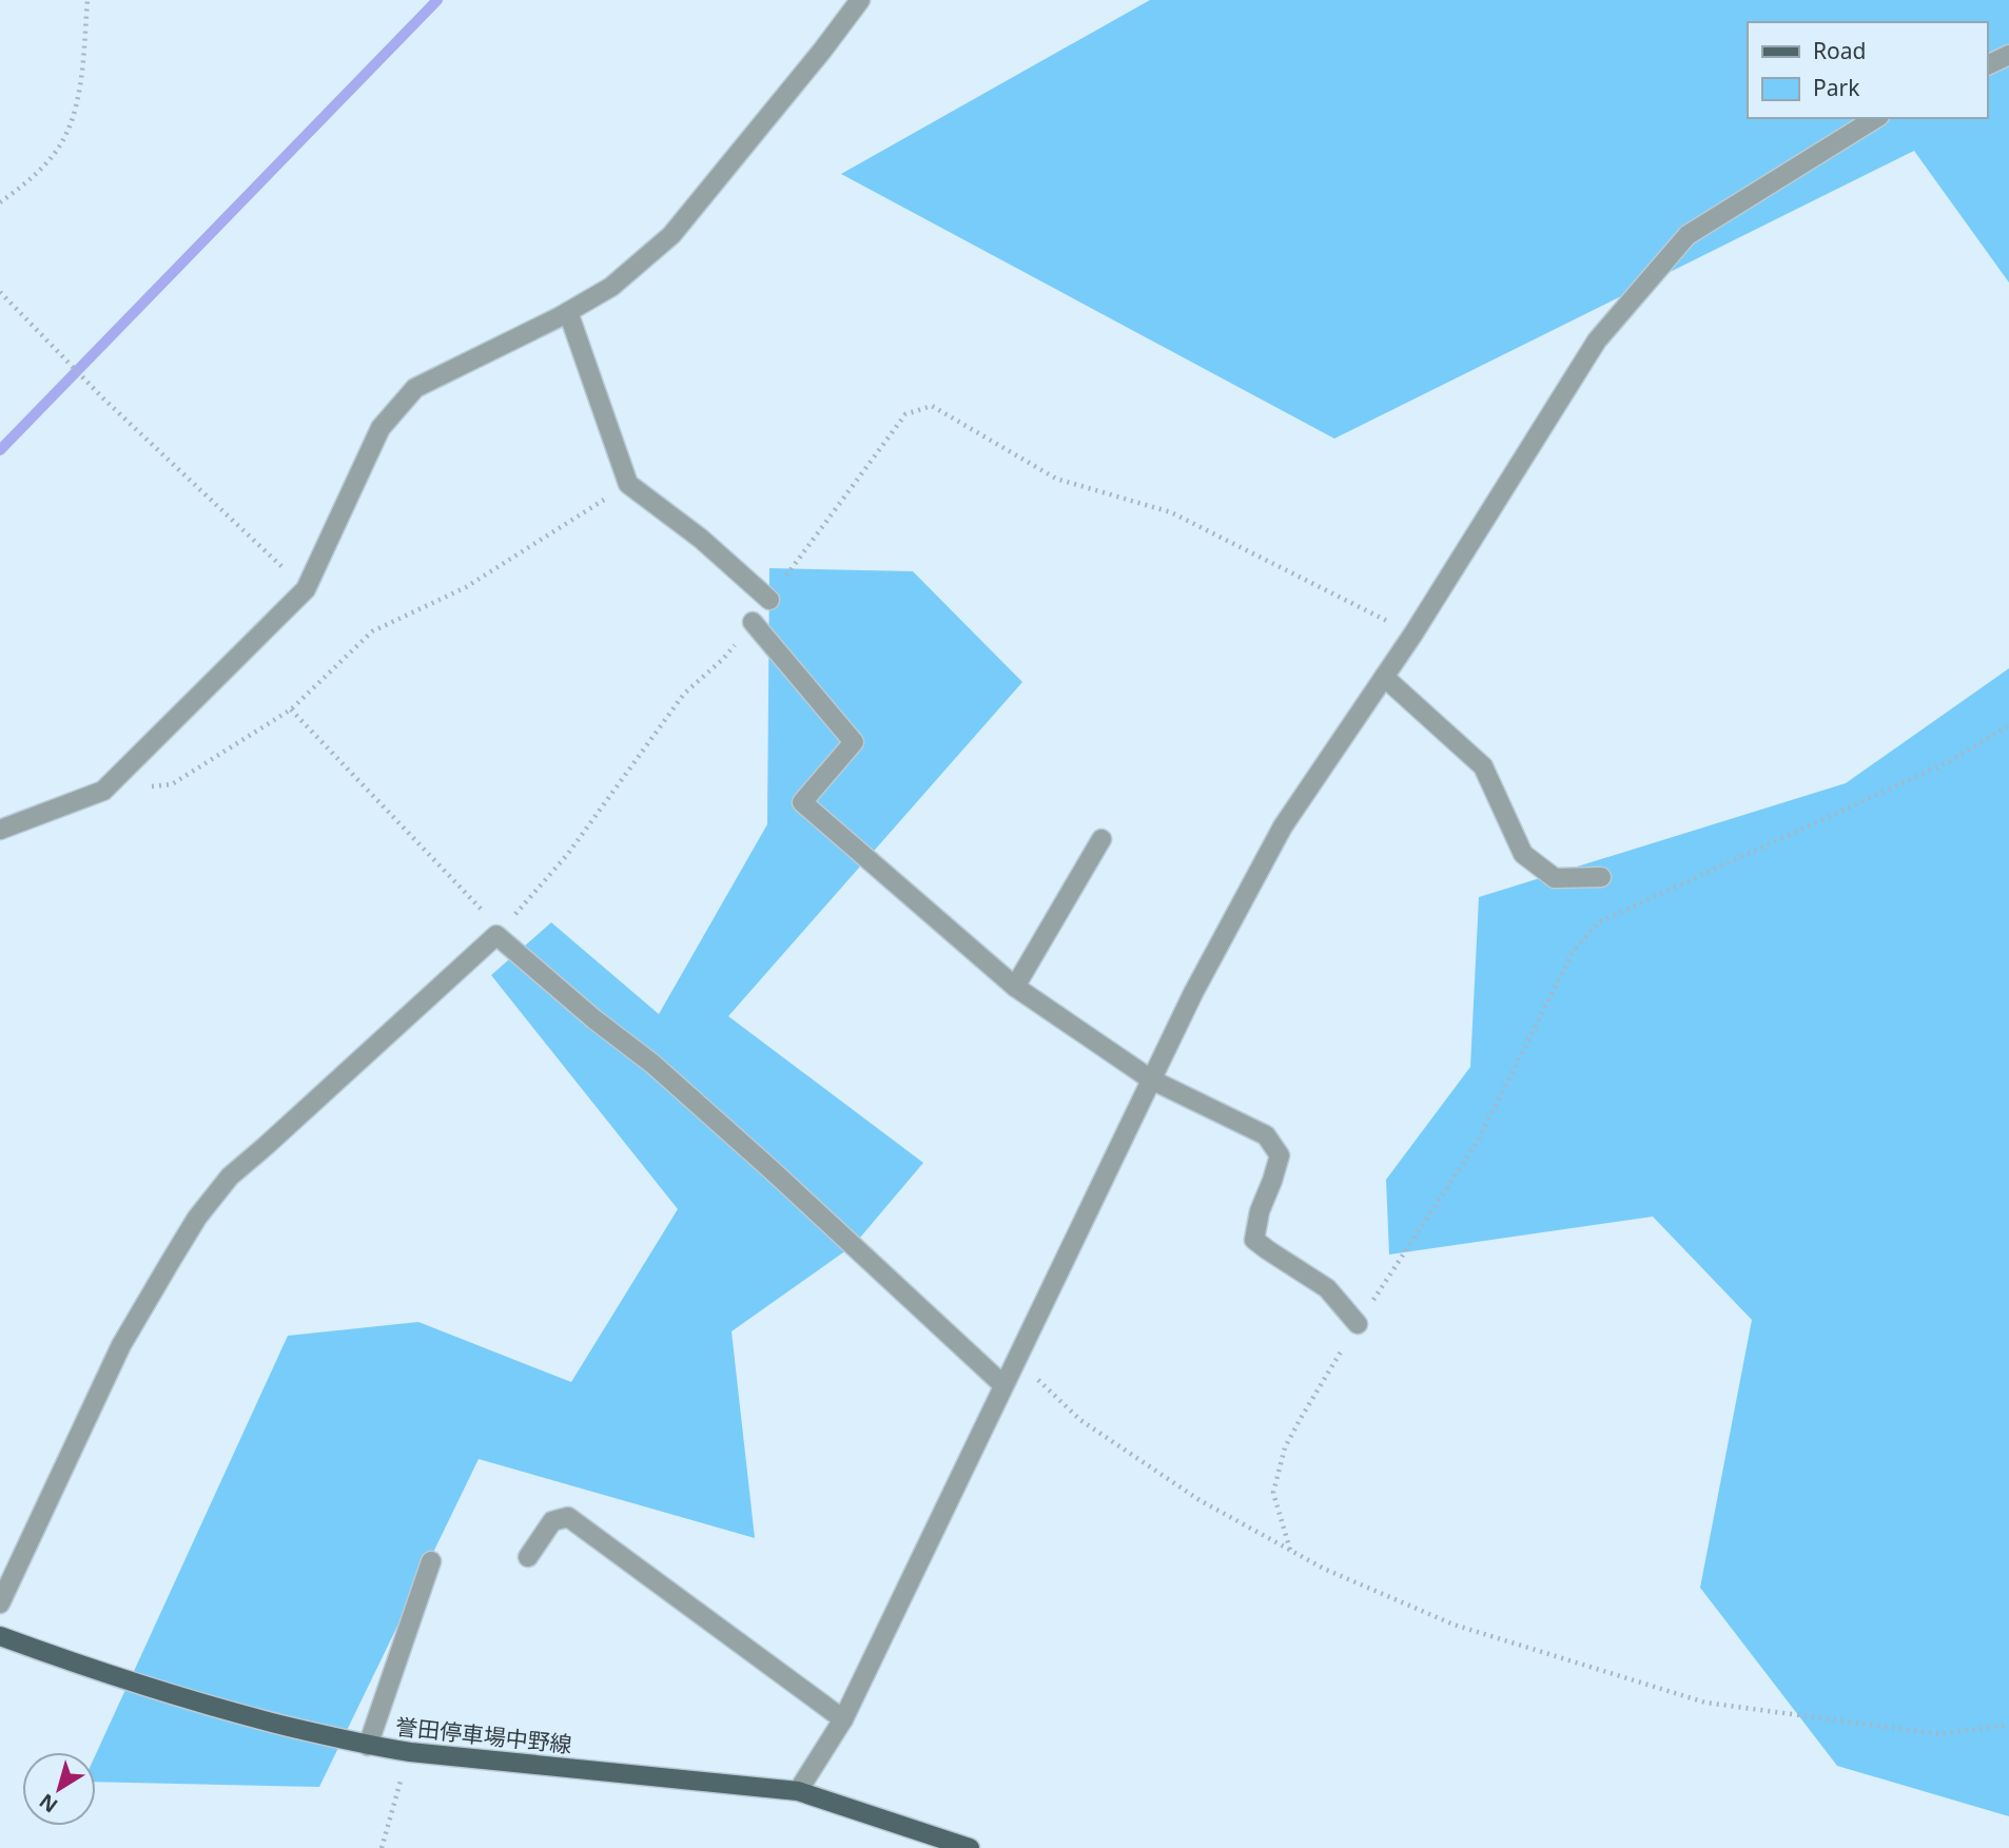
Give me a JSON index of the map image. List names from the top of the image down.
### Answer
{
  "streets": {
    "main road": ["誉田停車場中野線"]
  },
  "legend": ["Road", "Park"],
  "north": "bottom left"
}
